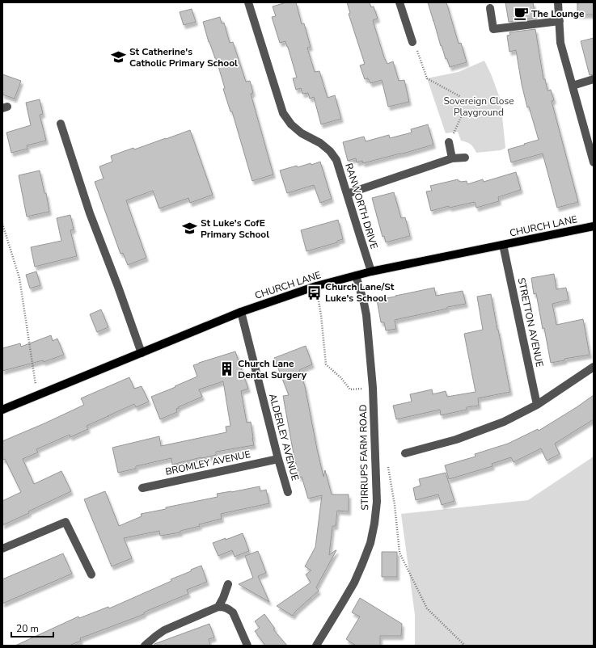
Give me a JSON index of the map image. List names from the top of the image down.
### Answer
{
  "streets": {
    "main road": ["CHURCH LANE"],
    "street": [
      "RANWORTH DRIVE",
      "STRETTON AVENUE",
      "ALDERLEY AVENUE",
      "STIRRUPS FARM ROAD",
      "BROMLEY AVENUE"
    ]
  },
  "crossings": [
    ["RANWORTH DRIVE", "CHURCH LANE"],
    ["CHURCH LANE", "STRETTON AVENUE"],
    ["CHURCH LANE", "ALDERLEY AVENUE"],
    ["CHURCH LANE", "STIRRUPS FARM ROAD"],
    ["ALDERLEY AVENUE", "BROMLEY AVENUE"]
  ],
  "parks": ["Sovereign Close Playground"],
  "places": {
    "cafe": ["The Lounge"],
    "school or university": ["St Catherine's Catholic Primary School", "St Luke's CofE Primary School"],
    "bus stop": ["Church Lane/St Luke's School"],
    "building": ["Church Lane Dental Surgery"]
  },
  "scale_bar": "20 m"
}
